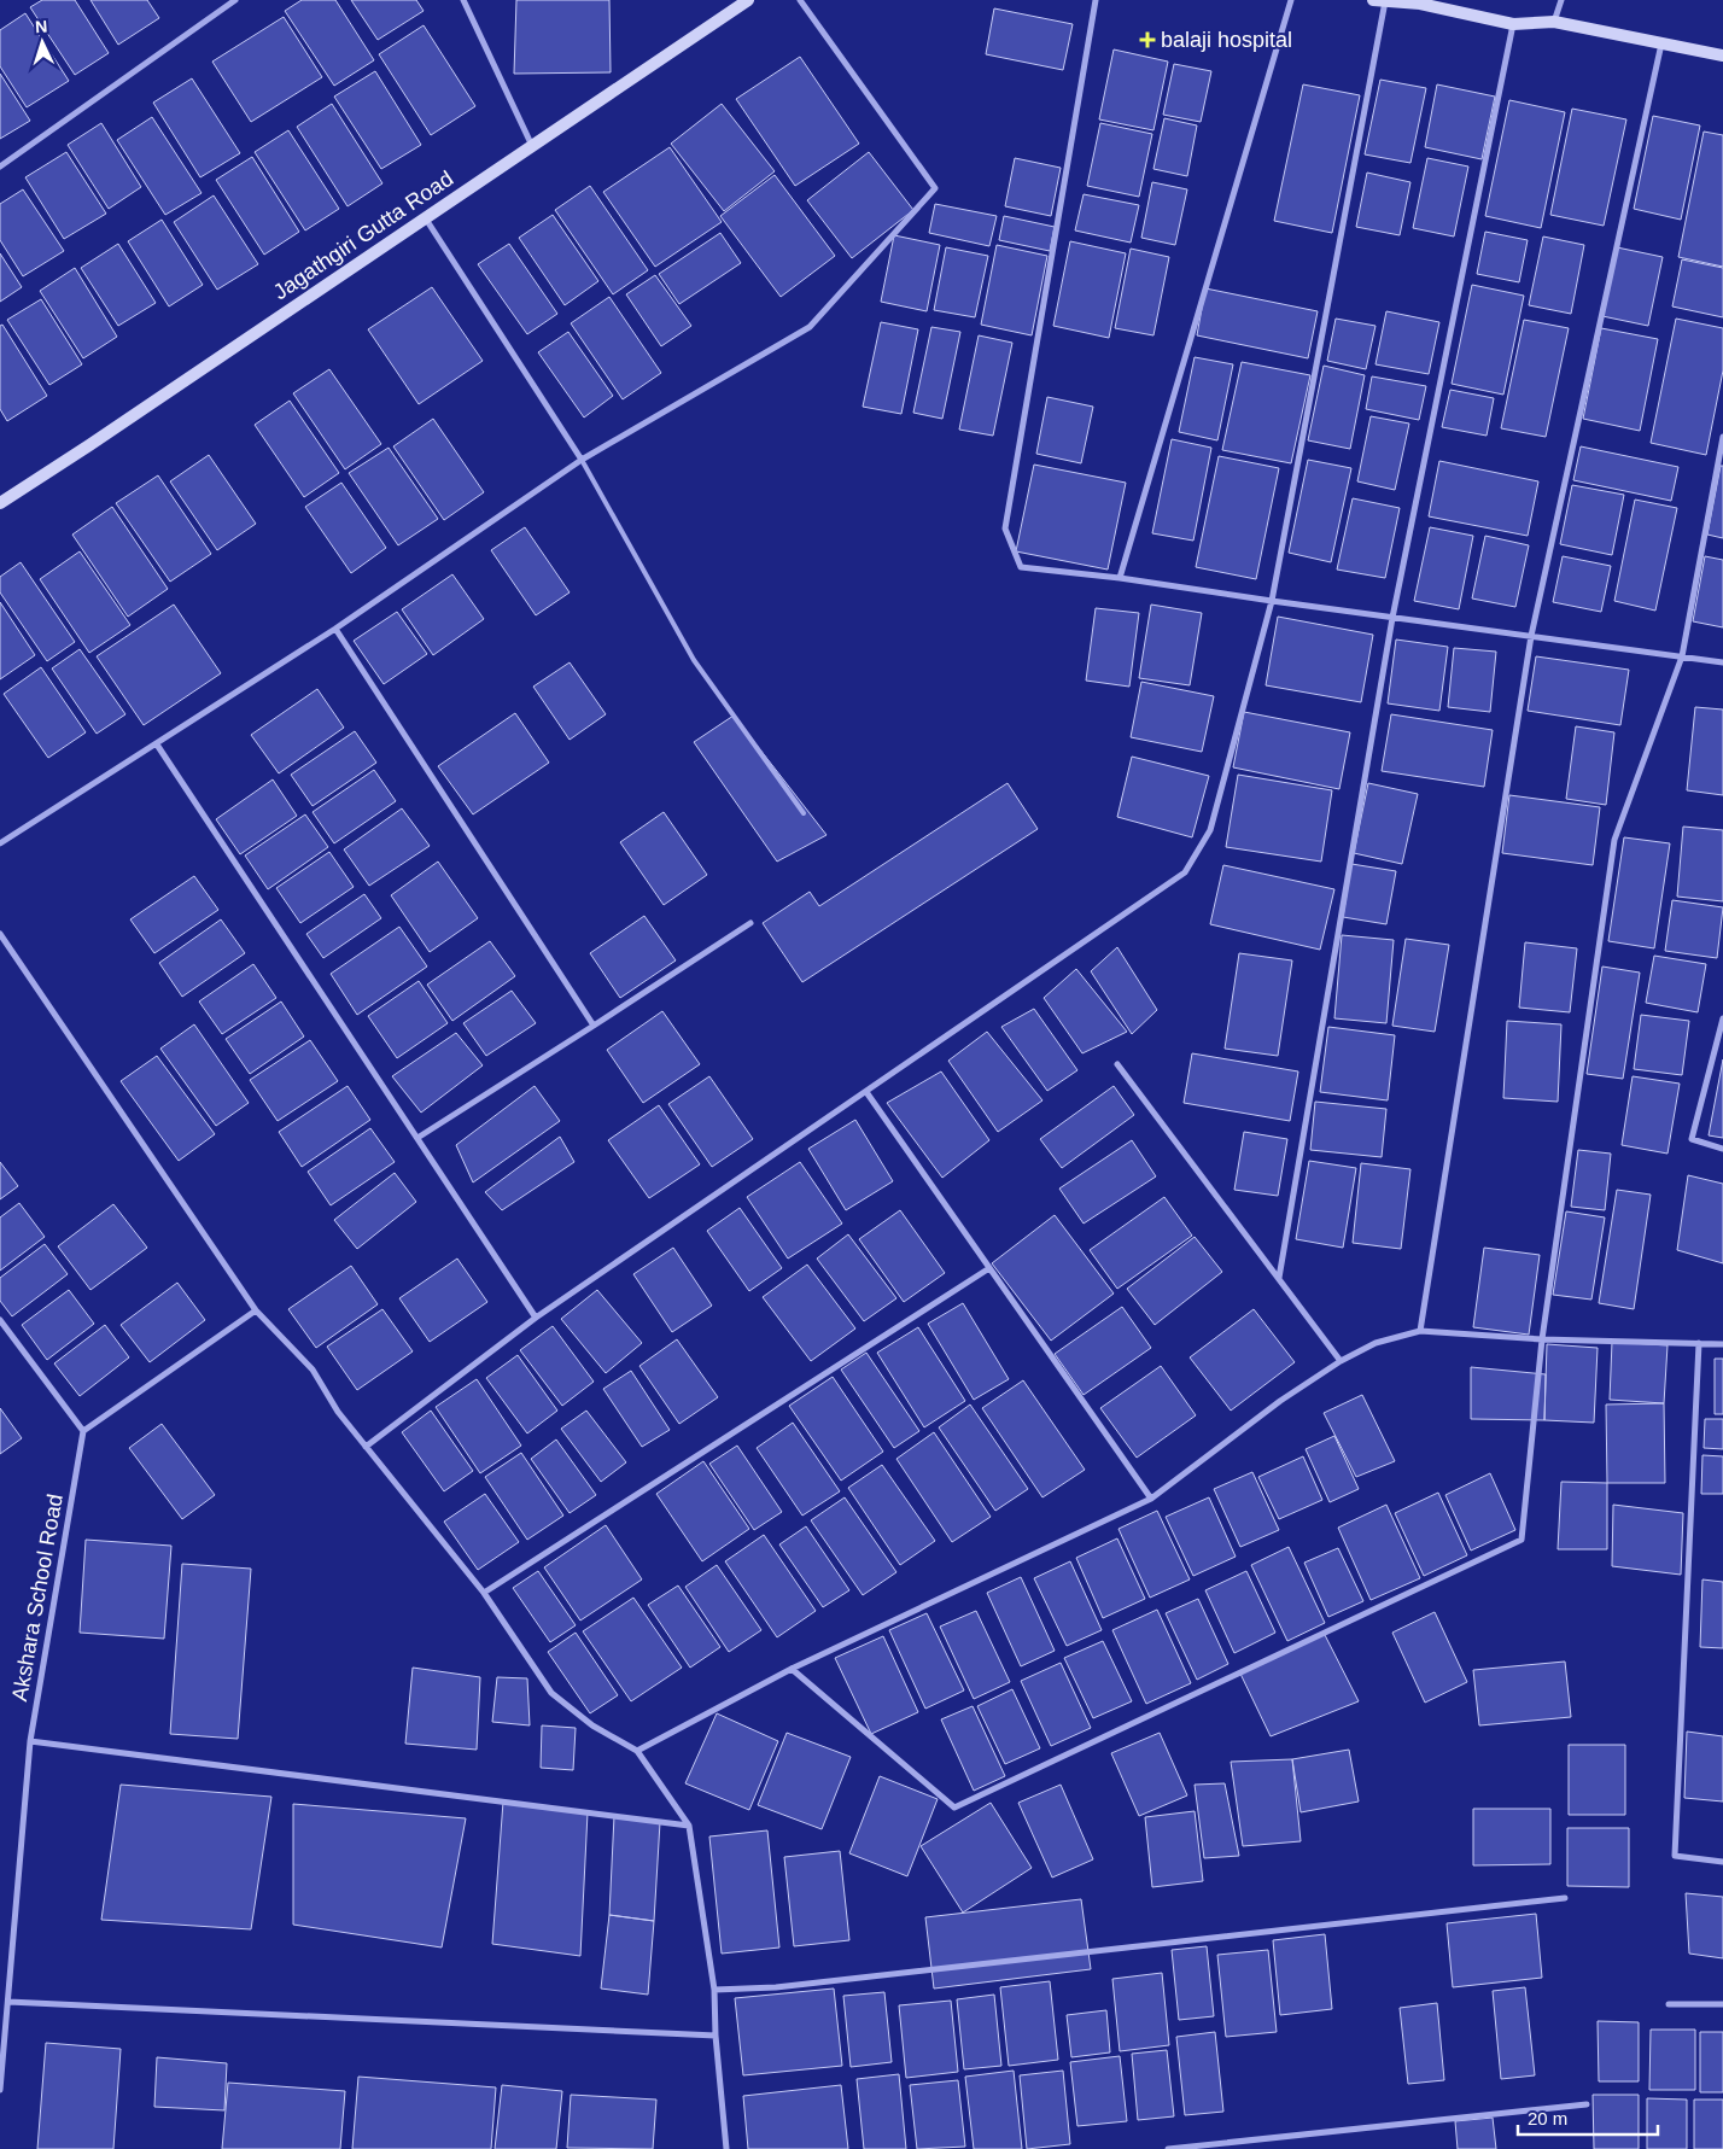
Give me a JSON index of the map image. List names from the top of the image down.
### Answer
{
  "streets": {
    "street": ["Jagathgiri Gutta Road", "Akshara School Road"]
  },
  "places": {
    "health": ["balaji hospital"]
  },
  "scale_bar": "20 m",
  "north": "top"
}
